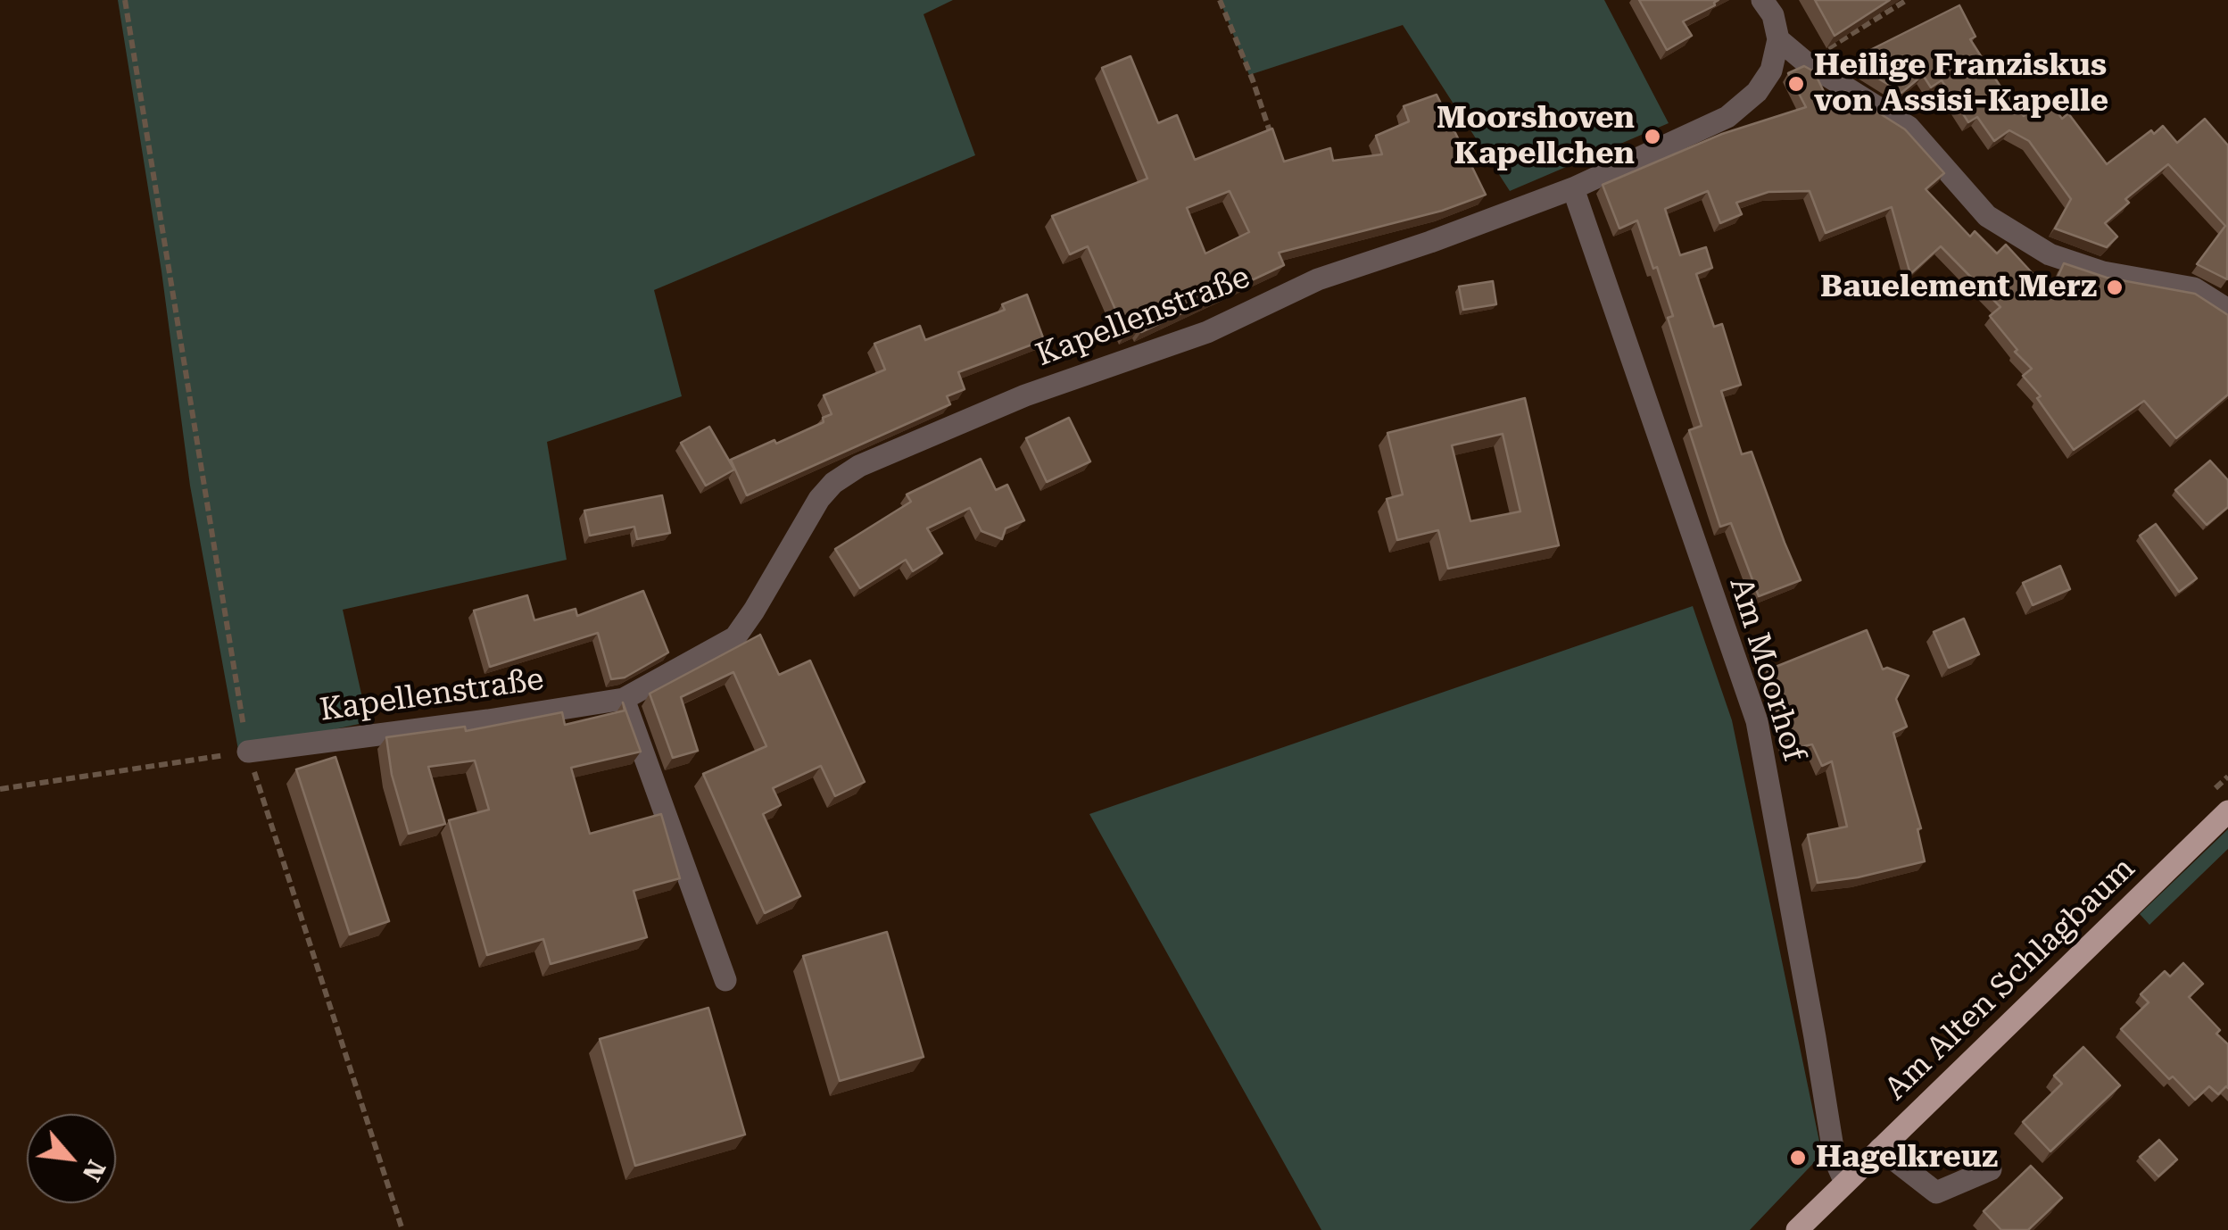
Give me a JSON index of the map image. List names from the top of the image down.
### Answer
{
  "streets": {
    "main road": ["Am Alten Schlagbaum"],
    "street": ["Kapellenstraße", "Am Moorhof"]
  },
  "crossings": [
    ["Kapellenstraße", "Am Moorhof"],
    ["Am Moorhof", "Am Alten Schlagbaum"]
  ],
  "places": [
    "Heilige Franziskus von Assisi-Kapelle",
    "Moorshoven Kapellchen",
    "Bauelement Merz",
    "Hagelkreuz"
  ],
  "north": "bottom right"
}
